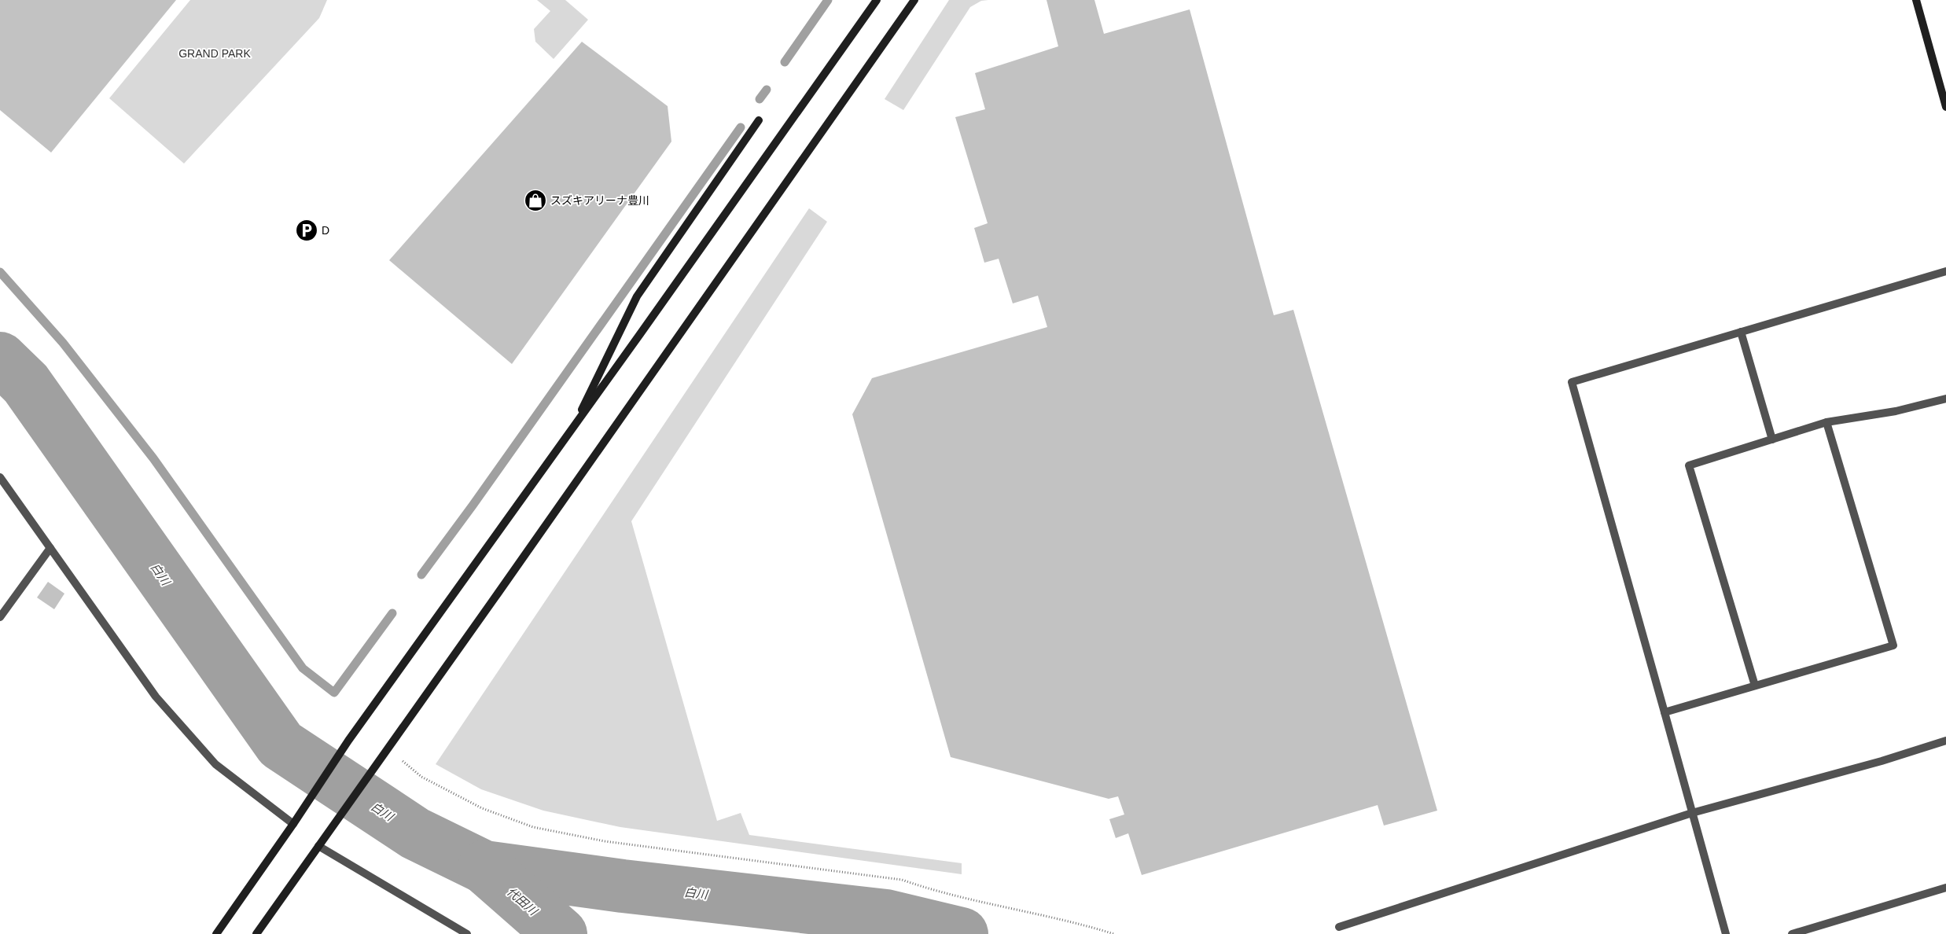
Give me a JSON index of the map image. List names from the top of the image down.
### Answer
{
  "water": ["白川", "代田川"],
  "parks": ["GRAND PARK"],
  "places": {
    "shop": ["スズキアリーナ豊川"],
    "parking": ["D"]
  }
}
